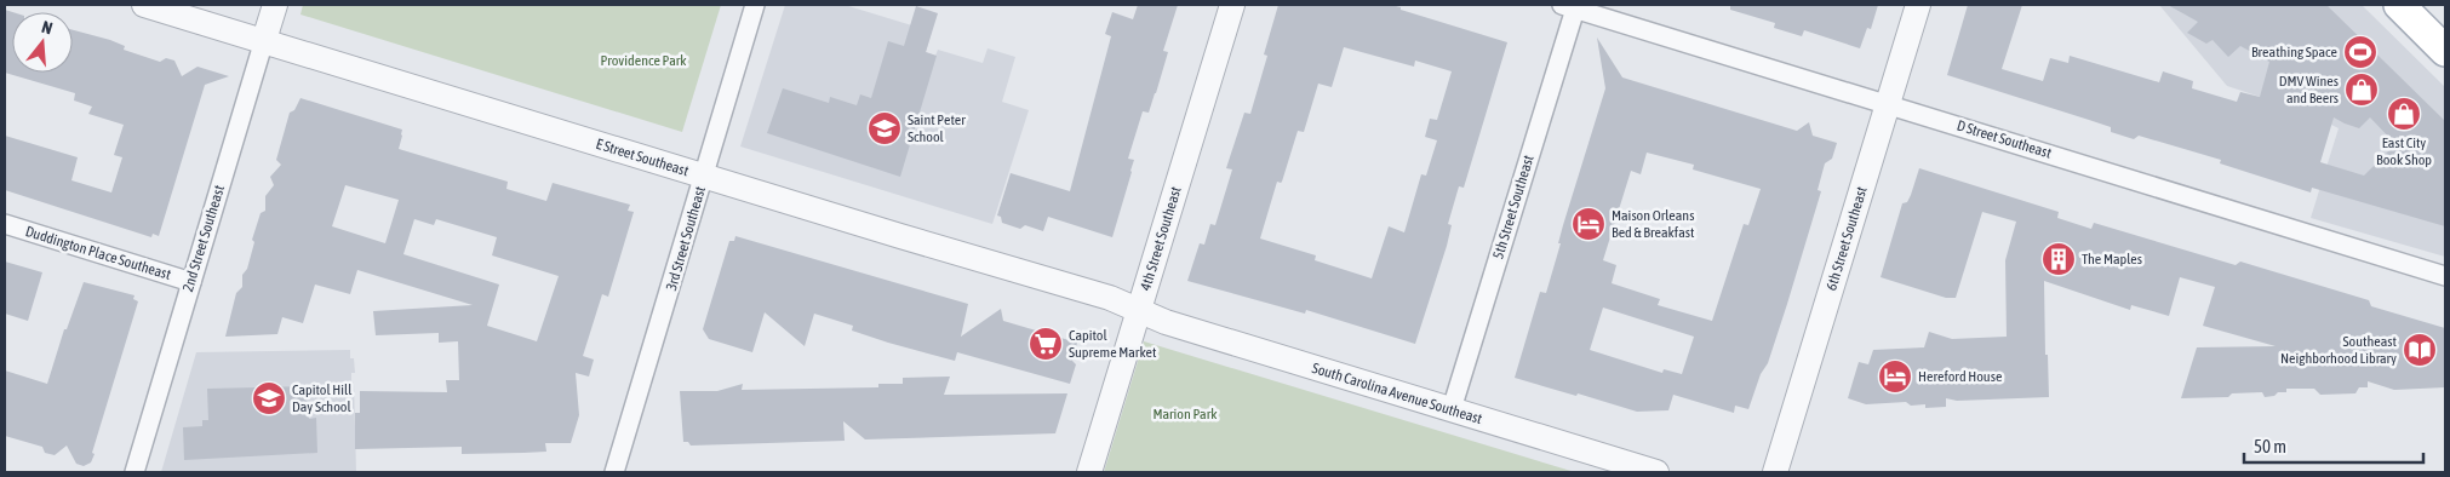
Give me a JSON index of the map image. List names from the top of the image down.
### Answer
{
  "streets": {
    "street": [
      "D Street Southeast",
      "E Street Southeast",
      "5th Street Southeast",
      "2nd Street Southeast",
      "3rd Street Southeast",
      "4th Street Southeast",
      "6th Street Southeast",
      "Duddington Place Southeast",
      "South Carolina Avenue Southeast"
    ]
  },
  "crossings": [
    ["D Street Southeast", "5th Street Southeast"],
    ["D Street Southeast", "6th Street Southeast"],
    ["E Street Southeast", "2nd Street Southeast"],
    ["E Street Southeast", "3rd Street Southeast"],
    ["E Street Southeast", "4th Street Southeast"],
    ["E Street Southeast", "South Carolina Avenue Southeast"],
    ["5th Street Southeast", "South Carolina Avenue Southeast"],
    ["2nd Street Southeast", "Duddington Place Southeast"],
    ["4th Street Southeast", "South Carolina Avenue Southeast"]
  ],
  "parks": ["Providence Park", "Marion Park"],
  "places": {
    "sports": ["Breathing Space"],
    "shop": ["DMV Wines and Beers", "East City Book Shop"],
    "school or university": ["Saint Peter School", "Capitol Hill Day School"],
    "hotel": ["Maison Orleans Bed & Breakfast", "Hereford House"],
    "building": ["The Maples"],
    "supermarket": ["Capitol Supreme Market"],
    "library": ["Southeast Neighborhood Library"]
  },
  "scale_bar": "50 m",
  "north": "top"
}
